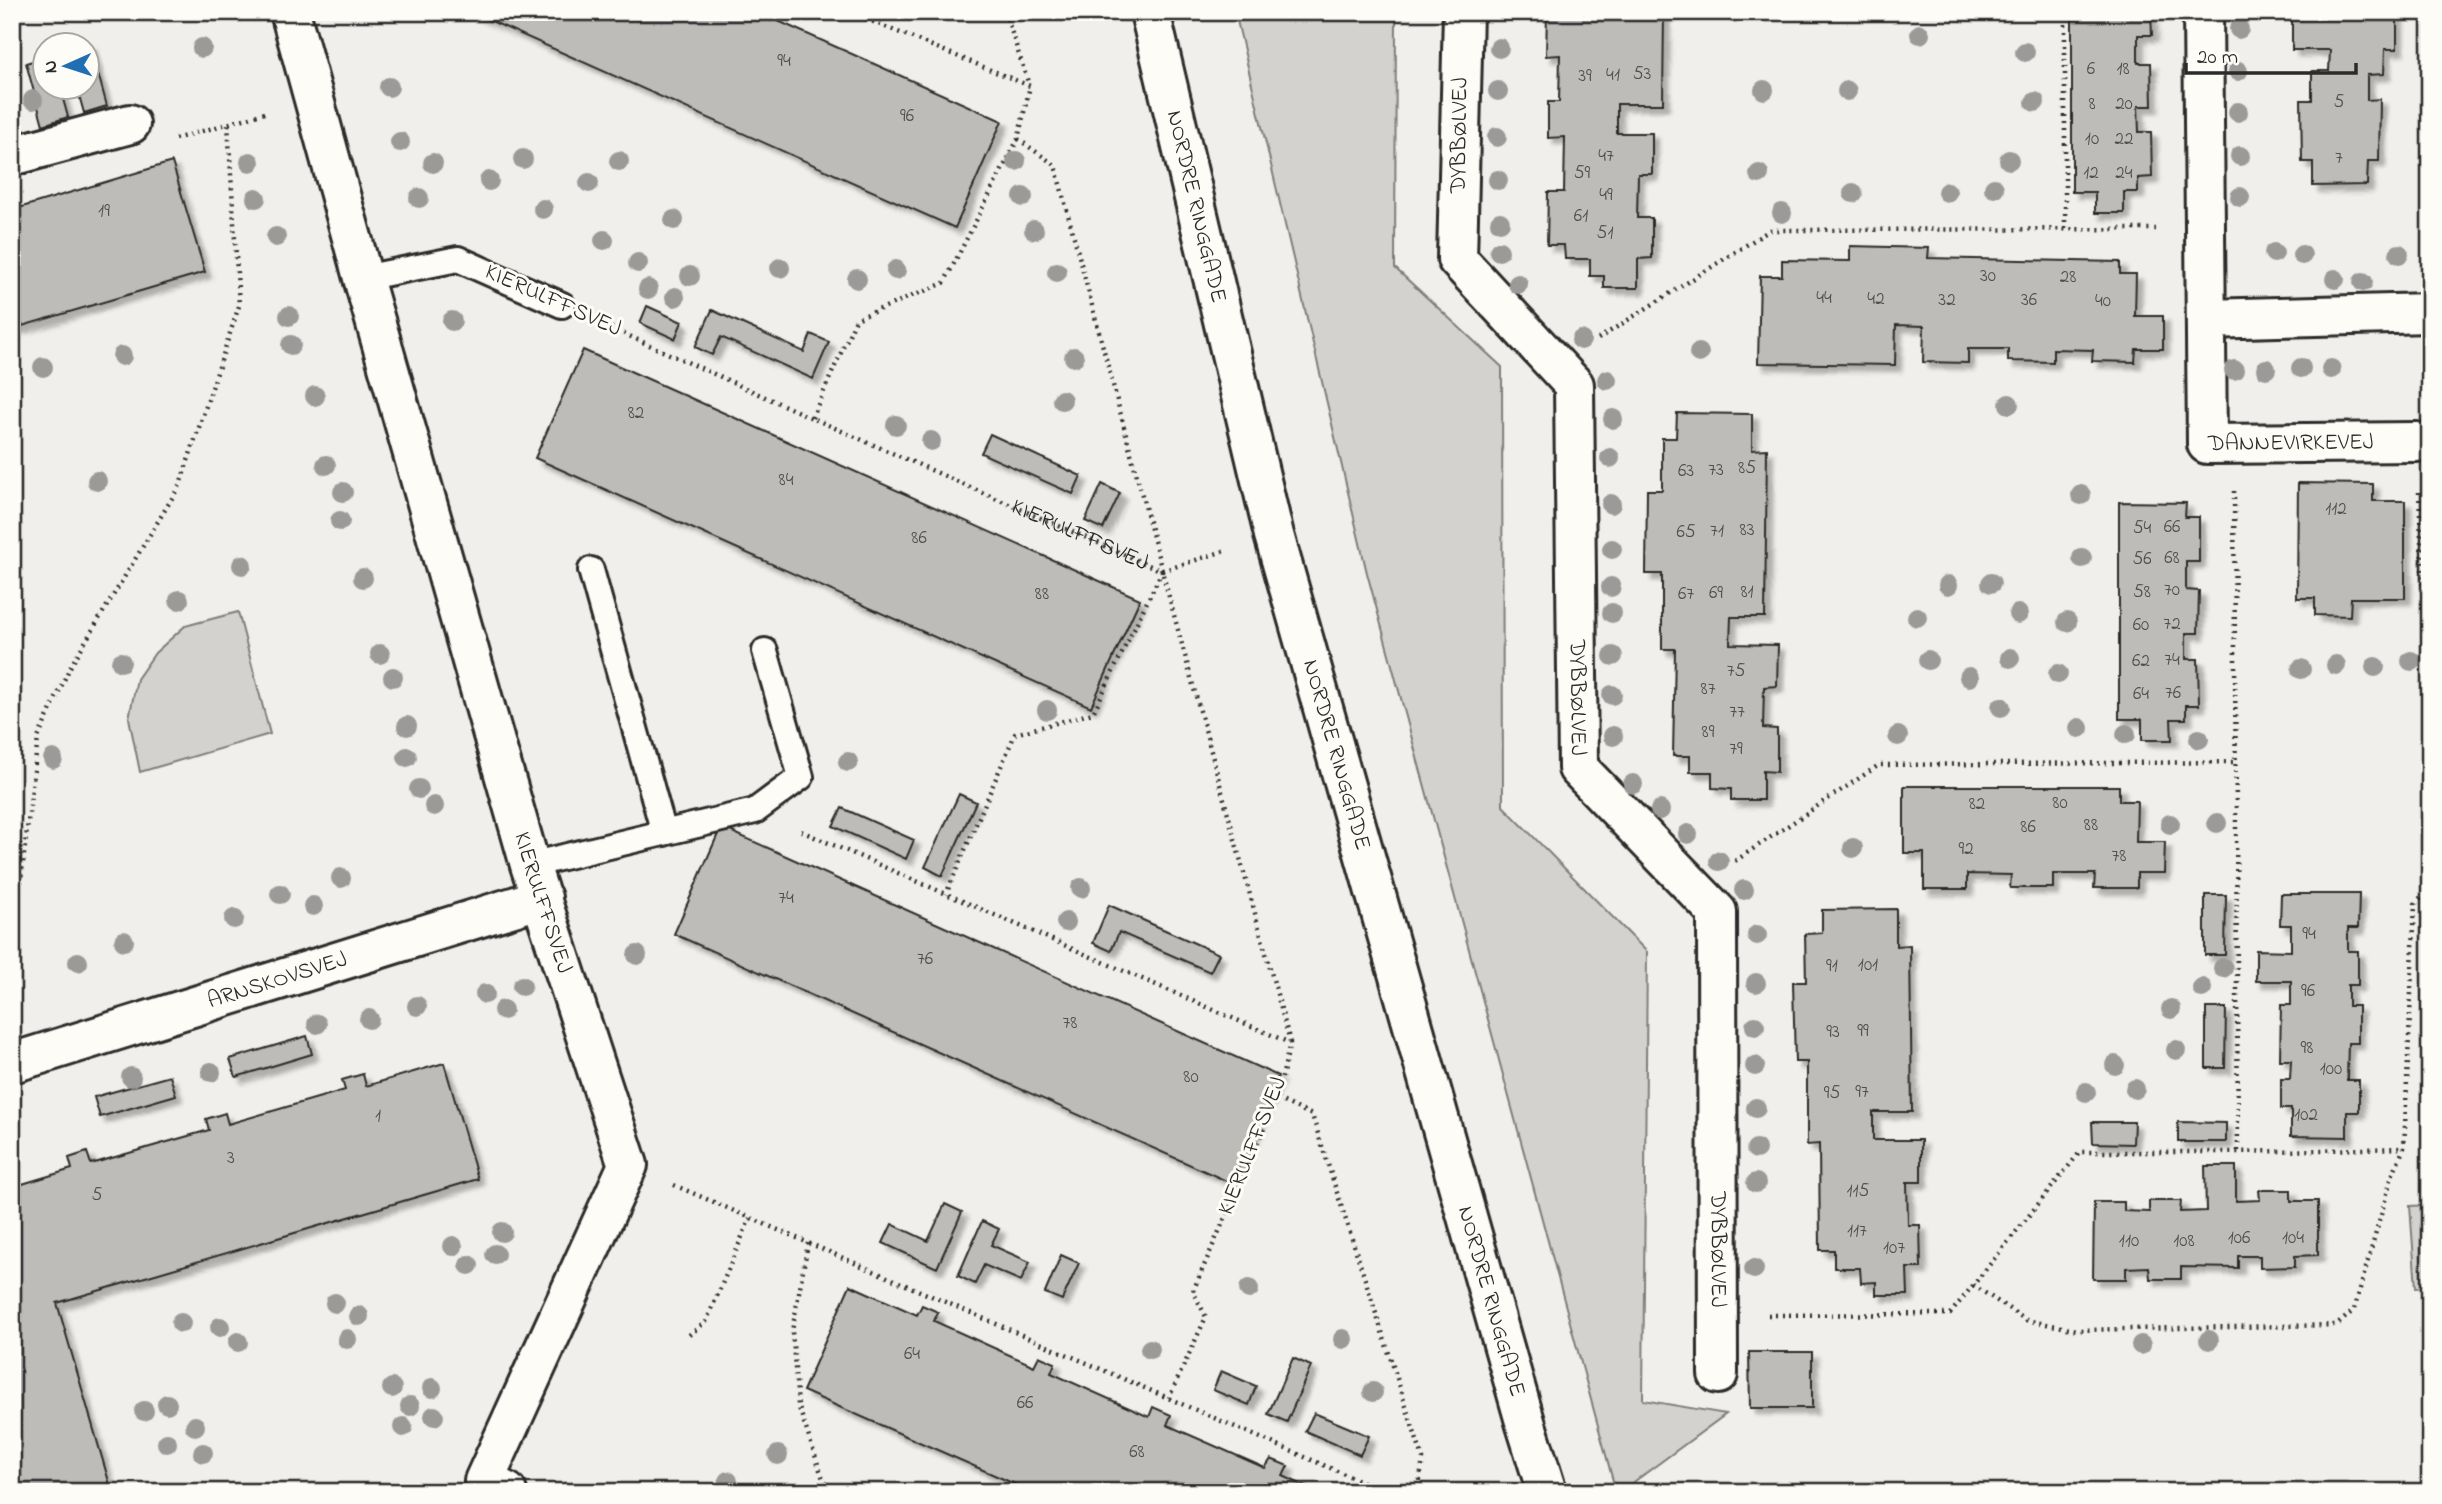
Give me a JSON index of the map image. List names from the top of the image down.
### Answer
{
  "streets": {
    "street": [
      "DYBBØLVEJ",
      "NORDRE RINGGADE",
      "KIERULFFSVEJ",
      "DANNEVIRKEVEJ",
      "ARNSKOVSVEJ"
    ]
  },
  "crossings": [
    ["KIERULFFSVEJ", "ARNSKOVSVEJ"]
  ],
  "house_numbers": [
    "94",
    "6",
    "18",
    "53",
    "41",
    "39",
    "5",
    "8",
    "20",
    "96",
    "10",
    "22",
    "47",
    "7",
    "59",
    "12",
    "24",
    "49",
    "19",
    "61",
    "51",
    "30",
    "28",
    "44",
    "42",
    "32",
    "36",
    "40",
    "82",
    "85",
    "73",
    "63",
    "84",
    "112",
    "66",
    "54",
    "83",
    "71",
    "65",
    "86",
    "68",
    "56",
    "70",
    "81",
    "58",
    "69",
    "88",
    "67",
    "72",
    "60",
    "74",
    "62",
    "75",
    "87",
    "76",
    "64",
    "77",
    "89",
    "79",
    "80",
    "82",
    "88",
    "86",
    "92",
    "78",
    "74",
    "94",
    "76",
    "101",
    "91",
    "96",
    "78",
    "99",
    "93",
    "98",
    "100",
    "80",
    "97",
    "95",
    "102",
    "1",
    "3",
    "115",
    "5",
    "117",
    "106",
    "104",
    "110",
    "108",
    "107",
    "64",
    "66",
    "68"
  ],
  "scale_bar": "20 m",
  "north": "left"
}
